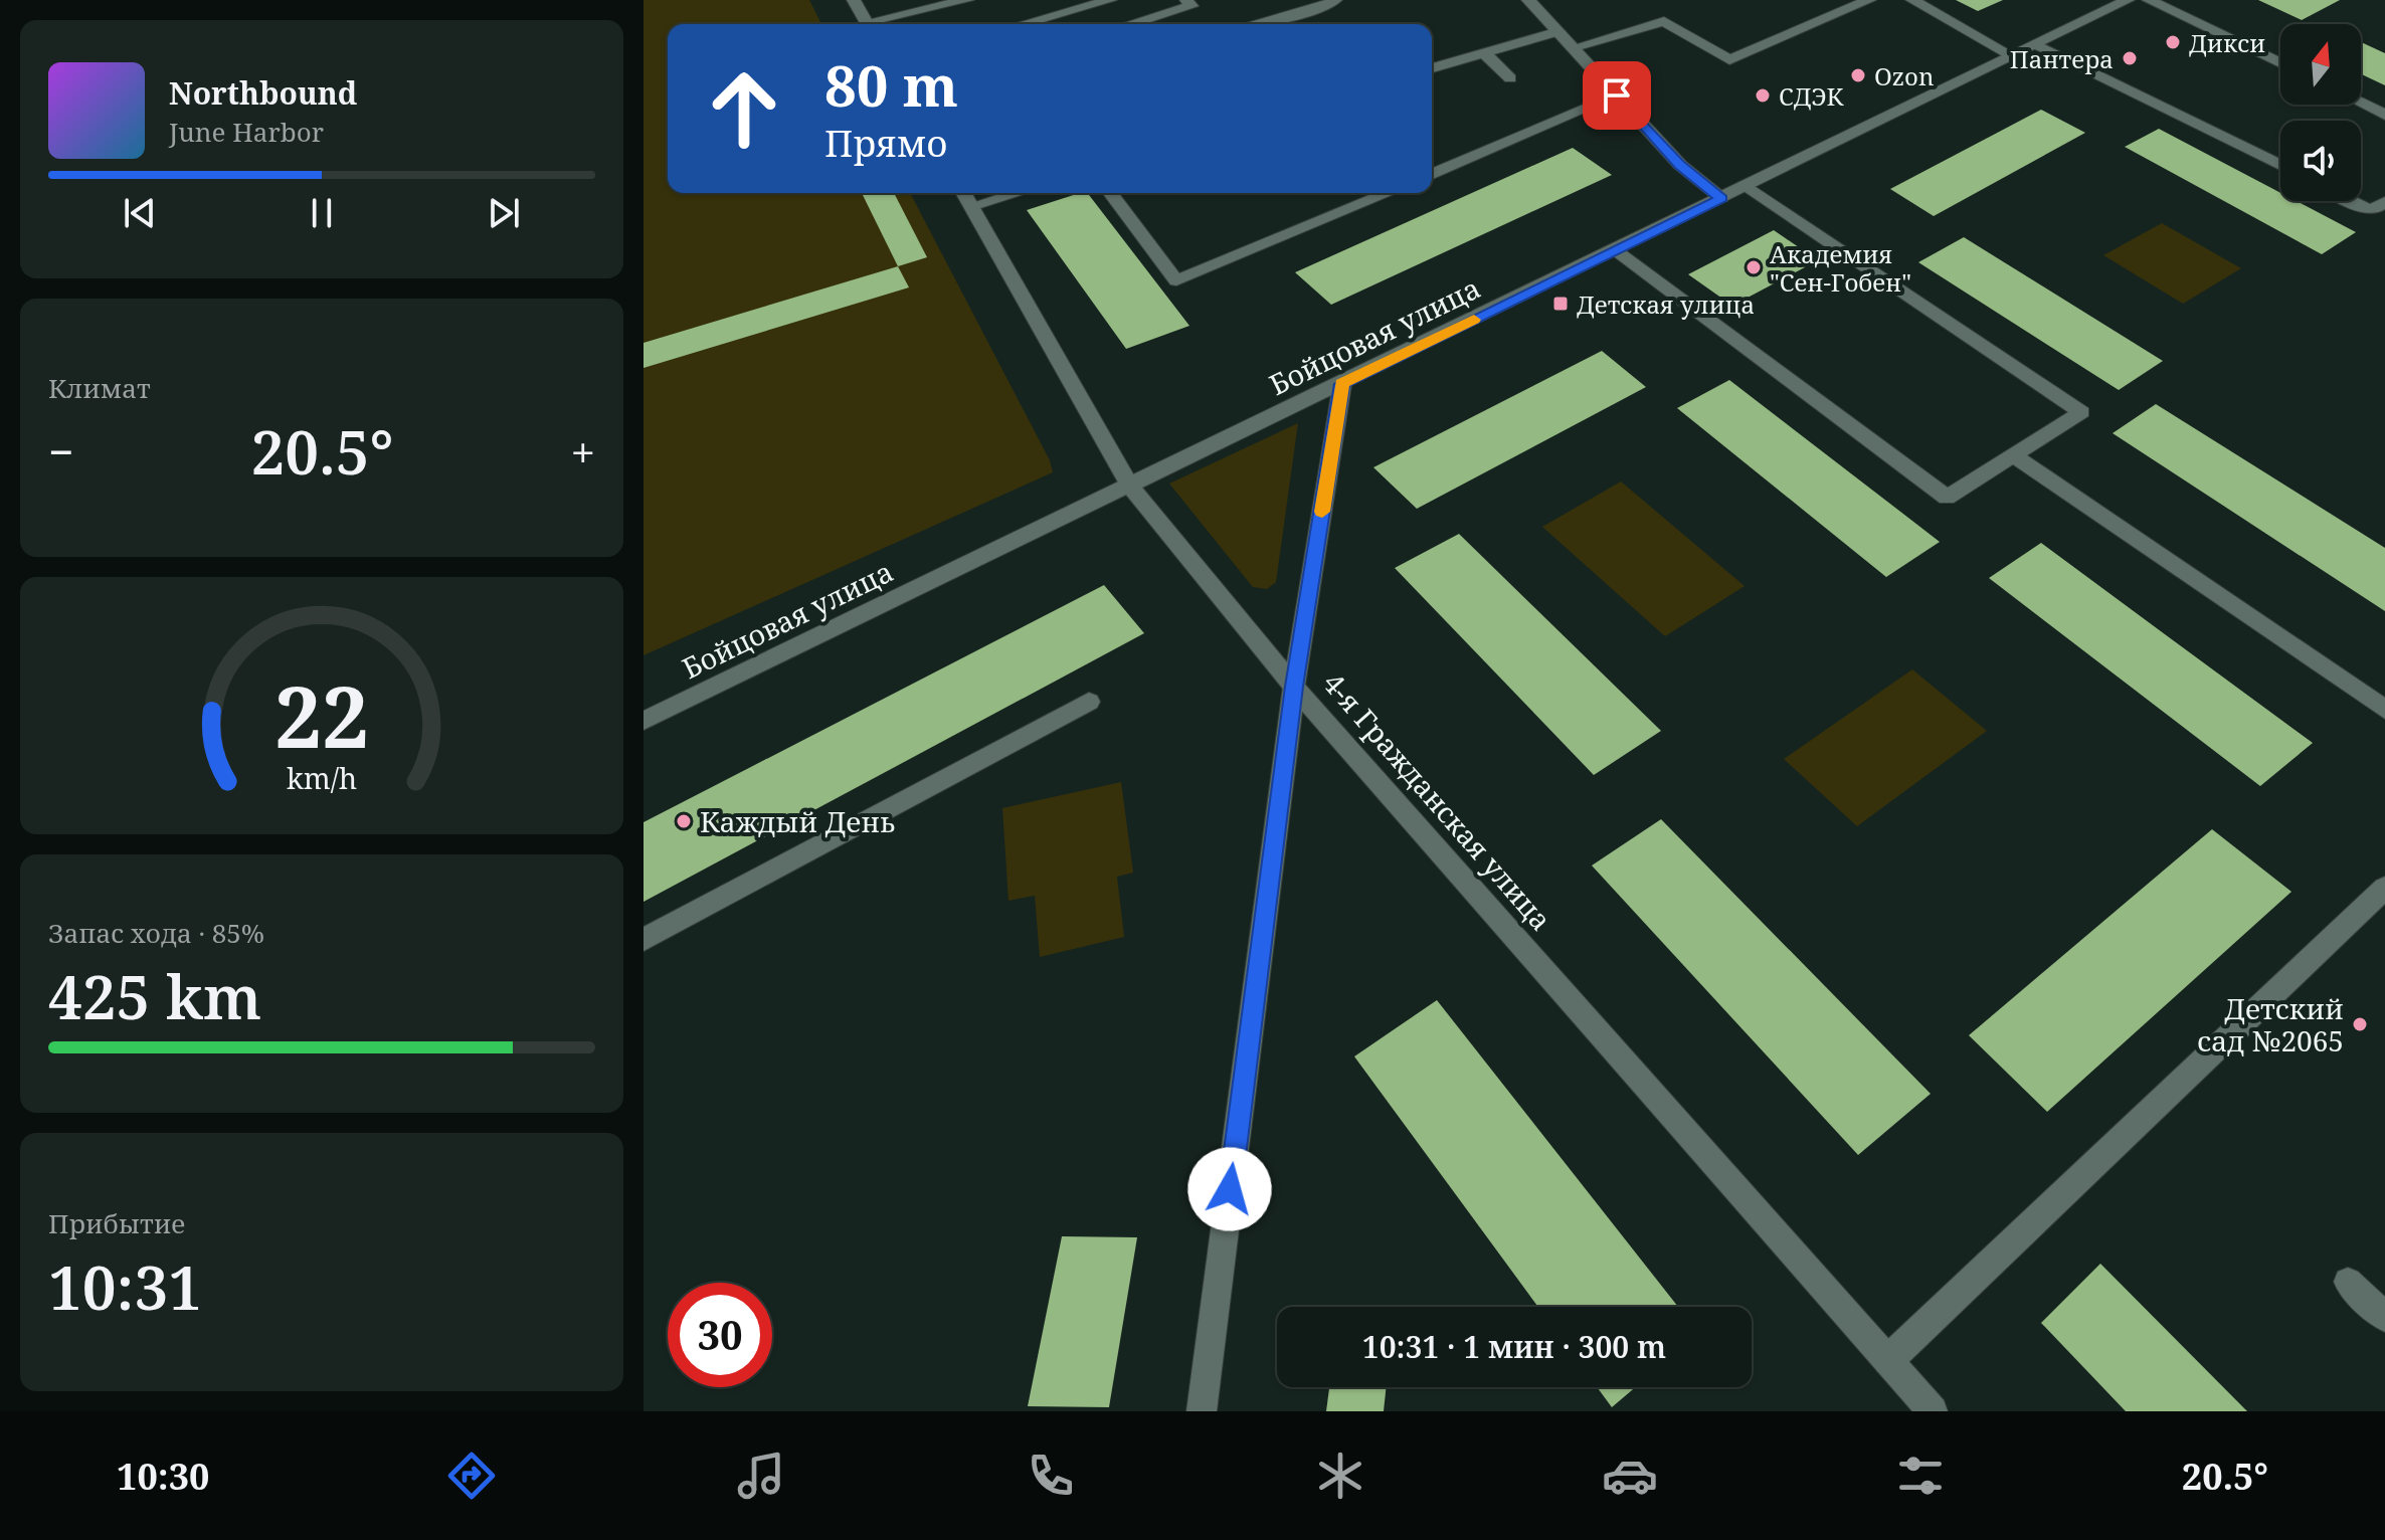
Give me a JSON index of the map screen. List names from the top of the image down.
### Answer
{
  "streets": {
    "street": ["Бойцовая улица", "4-я Гражданская улица"]
  },
  "crossings": [
    ["Бойцовая улица", "4-я Гражданская улица"]
  ],
  "places": {
    "other": [
      "Дикси",
      "Пантера",
      "Ozon",
      "СДЭК",
      "Академия \"Сен-Гобен\"",
      "Каждый День",
      "Детский сад №2065"
    ],
    "transit": ["Детская улица"]
  },
  "north": "top",
  "page": {
    "turn": ["80 m", "Прямо"],
    "song": ["Northbound", "June Harbor"],
    "tile": [
      "Климат",
      ["Запас хода · 85%", "425 km"],
      ["Прибытие", "10:31"]
    ],
    "heat": ["−", "20.5°", "+"],
    "limit": "30",
    "trip": "10:31 · 1 мин · 300 m",
    "tabs": ["10:30", "20.5°"],
    "gauge": ["22", "km/h"]
  }
}
